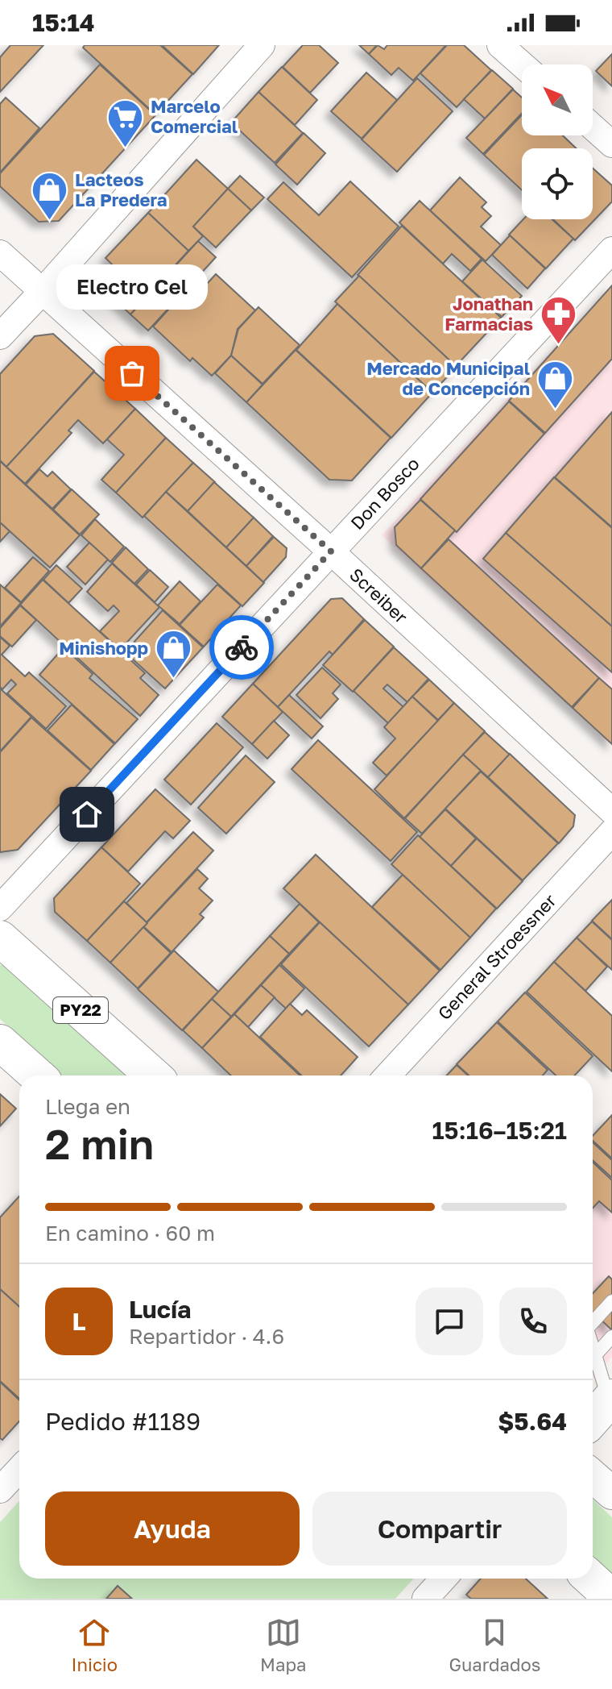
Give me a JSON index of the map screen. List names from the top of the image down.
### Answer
{
  "streets": {
    "highway": ["PY22"],
    "street": ["Don Bosco", "Screiber", "General Stroessner"]
  },
  "crossings": [
    ["Don Bosco", "Screiber"]
  ],
  "places": {
    "supermarket": ["Marcelo Comercial"],
    "shop": ["Lacteos La Predera", "Mercado Municipal de Concepción", "Minishopp"],
    "pharmacy": ["Jonathan Farmacias"],
    "other": ["Electro Cel"]
  },
  "north": "top left",
  "page": {
    "status": "15:14",
    "bubble": "Electro Cel",
    "heading": ["2 min", "Llega en", "15:16–15:21"],
    "panel": [
      "Lucía",
      "Repartidor · 4.6",
      "Pedido #1189",
      "$5.64"
    ],
    "bar": "En camino · 60 m",
    "round": "L",
    "buttons": ["Ayuda", "Compartir"],
    "tabs": ["Inicio", "Mapa", "Guardados"]
  }
}
